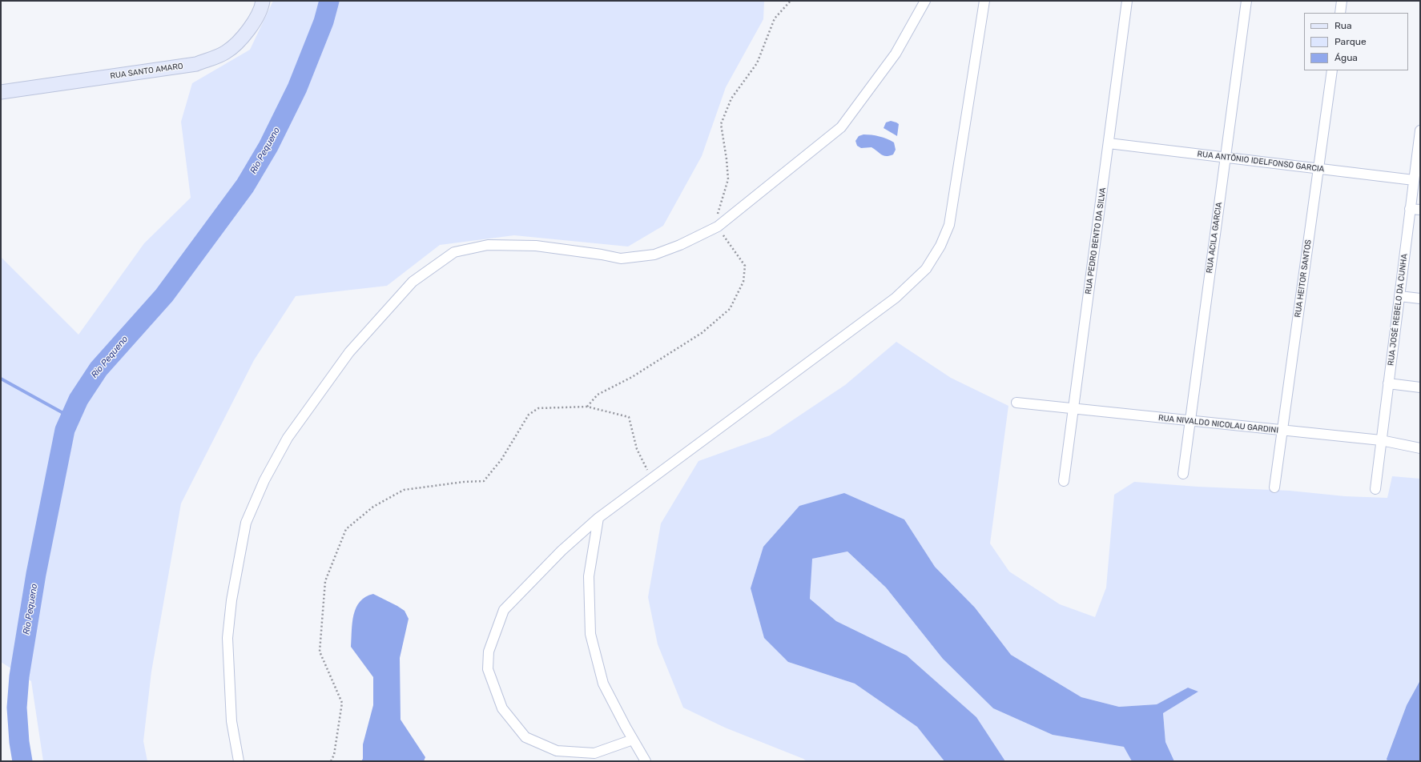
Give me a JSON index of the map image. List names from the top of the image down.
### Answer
{
  "streets": {
    "main road": ["RUA SANTO AMARO"],
    "street": [
      "RUA ANTÔNIO IDELFONSO GARCIA",
      "RUA ACILA GARCIA",
      "RUA PEDRO BENTO DA SILVA",
      "RUA HEITOR SANTOS",
      "RUA JOSÉ REBELO DA CUNHA",
      "RUA NIVALDO NICOLAU GARDINI"
    ]
  },
  "crossings": [
    ["RUA ANTÔNIO IDELFONSO GARCIA", "RUA ACILA GARCIA"],
    ["RUA ANTÔNIO IDELFONSO GARCIA", "RUA PEDRO BENTO DA SILVA"],
    ["RUA ANTÔNIO IDELFONSO GARCIA", "RUA HEITOR SANTOS"],
    ["RUA ANTÔNIO IDELFONSO GARCIA", "RUA JOSÉ REBELO DA CUNHA"],
    ["RUA ACILA GARCIA", "RUA NIVALDO NICOLAU GARDINI"],
    ["RUA PEDRO BENTO DA SILVA", "RUA NIVALDO NICOLAU GARDINI"],
    ["RUA HEITOR SANTOS", "RUA NIVALDO NICOLAU GARDINI"],
    ["RUA JOSÉ REBELO DA CUNHA", "RUA NIVALDO NICOLAU GARDINI"]
  ],
  "water": ["Rio Pequeno"],
  "legend": ["Rua", "Parque", "Água"]
}
